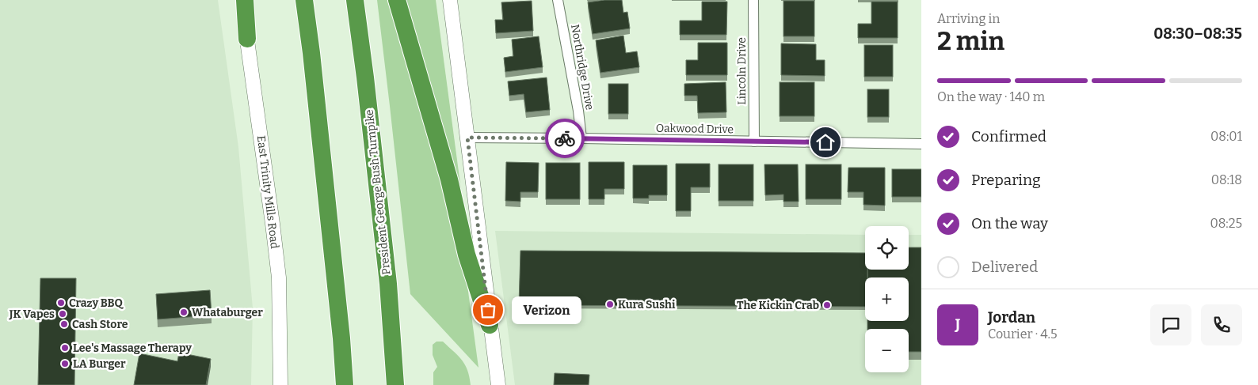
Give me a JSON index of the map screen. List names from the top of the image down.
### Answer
{
  "streets": {
    "highway": ["President George Bush Turnpike"],
    "main road": ["East Trinity Mills Road"],
    "street": ["Northridge Drive", "Lincoln Drive", "Oakwood Drive"]
  },
  "crossings": [
    ["Northridge Drive", "Oakwood Drive"],
    ["Lincoln Drive", "Oakwood Drive"]
  ],
  "places": [
    "Crazy BBQ",
    "Kura Sushi",
    "The Kickin Crab",
    "Verizon",
    "Whataburger",
    "JK Vapes",
    "Cash Store",
    "Lee's Massage Therapy",
    "LA Burger"
  ],
  "page": {
    "heading": ["2 min", "Arriving in", "08:30–08:35"],
    "panel": ["Jordan", "Courier · 4.5"],
    "bar": "On the way · 140 m",
    "list": [
      ["Confirmed", "08:01"],
      ["Preparing", "08:18"],
      ["On the way", "08:25"],
      "Delivered"
    ],
    "map_buttons": ["+", "−"],
    "bubble": "Verizon",
    "round": "J"
  }
}
